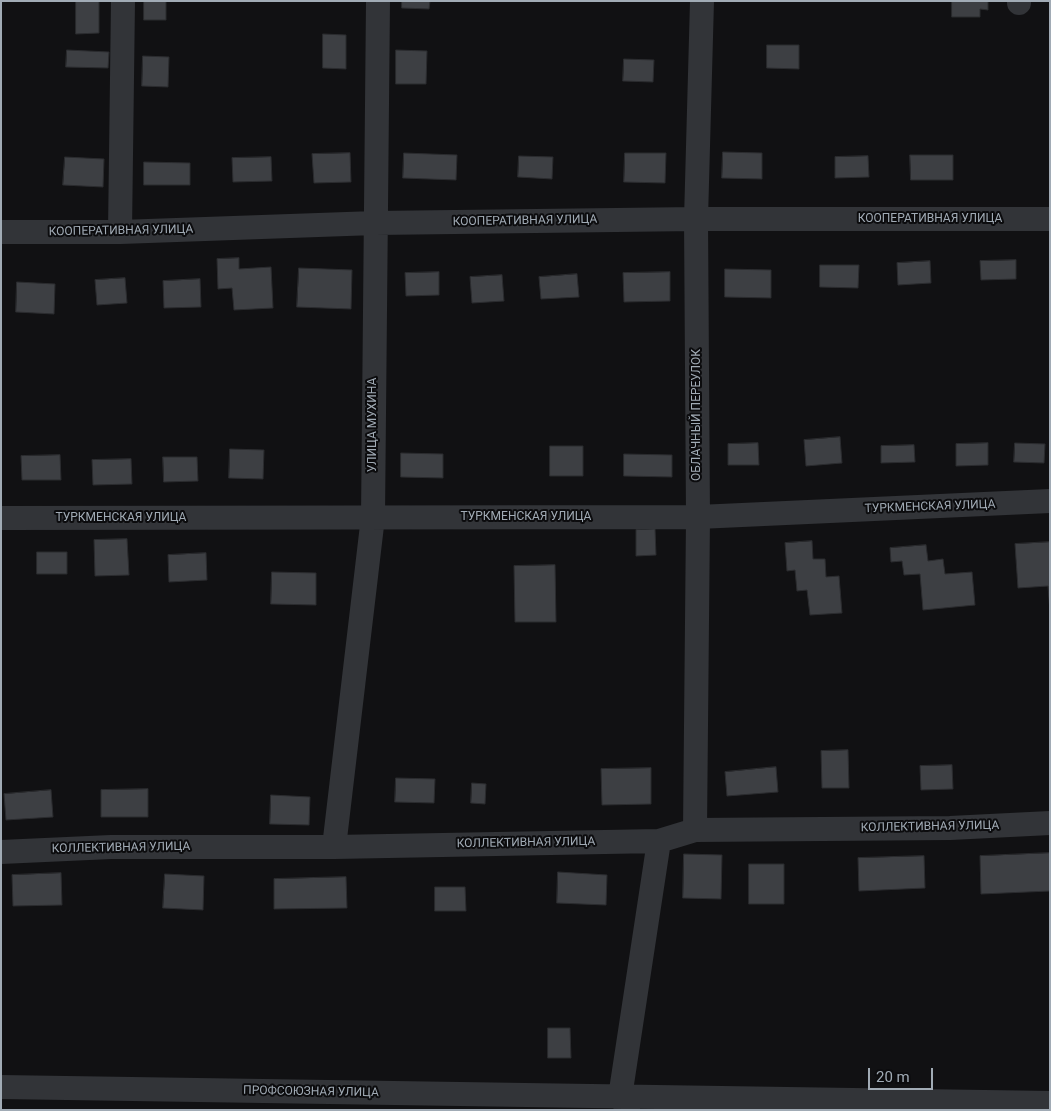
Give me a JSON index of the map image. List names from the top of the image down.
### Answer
{
  "streets": {
    "street": [
      "КООПЕРАТИВНАЯ УЛИЦА",
      "ОБЛАЧНЫЙ ПЕРЕУЛОК",
      "УЛИЦА МУХИНА",
      "ТУРКМЕНСКАЯ УЛИЦА",
      "КОЛЛЕКТИВНАЯ УЛИЦА",
      "ПРОФСОЮЗНАЯ УЛИЦА"
    ]
  },
  "crossings": [
    ["КООПЕРАТИВНАЯ УЛИЦА", "ОБЛАЧНЫЙ ПЕРЕУЛОК"],
    ["КООПЕРАТИВНАЯ УЛИЦА", "УЛИЦА МУХИНА"],
    ["ОБЛАЧНЫЙ ПЕРЕУЛОК", "ТУРКМЕНСКАЯ УЛИЦА"],
    ["ОБЛАЧНЫЙ ПЕРЕУЛОК", "КОЛЛЕКТИВНАЯ УЛИЦА"],
    ["УЛИЦА МУХИНА", "ТУРКМЕНСКАЯ УЛИЦА"],
    ["УЛИЦА МУХИНА", "КОЛЛЕКТИВНАЯ УЛИЦА"]
  ],
  "scale_bar": "20 m"
}
